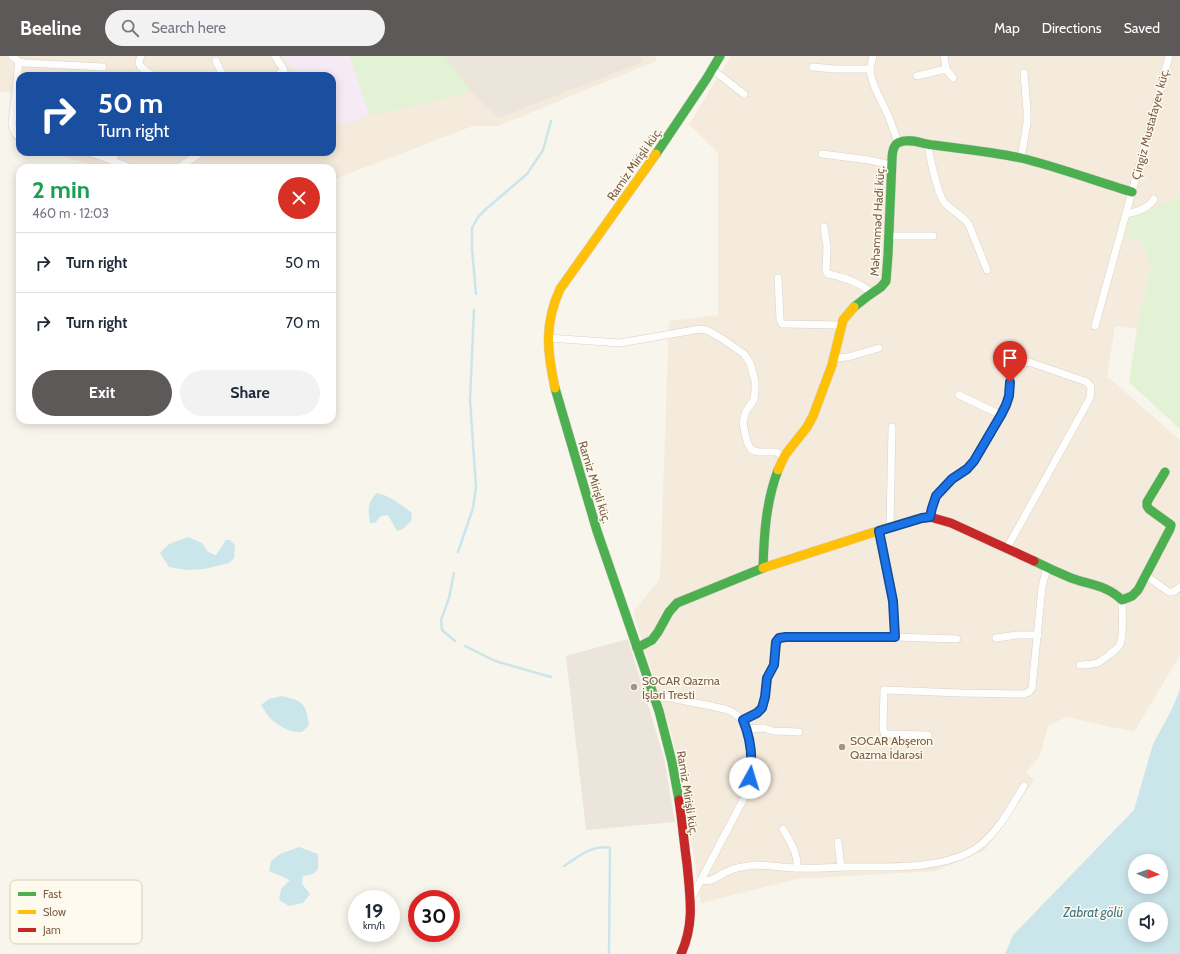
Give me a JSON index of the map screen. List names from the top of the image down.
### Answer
{
  "streets": {
    "street": ["Çingiz Mustafayev küç.", "Ramiz Mirişli küç.", "Məhəmməd Hadi küç."]
  },
  "water": ["Zabrat gölü"],
  "places": ["SOCAR Qazma İşləri Tresti", "SOCAR Abşeron Qazma İdarəsi"],
  "legend": ["Fast", "Slow", "Jam"],
  "north": "right",
  "page": {
    "header": "Beeline",
    "search": "Search here",
    "nav": ["Map", "Directions", "Saved"],
    "turn": ["50 m", "Turn right"],
    "heading": ["2 min", "460 m · 12:03"],
    "list": [
      {
        "name": "Turn right",
        "value": "50 m"
      },
      {
        "name": "Turn right",
        "value": "70 m"
      }
    ],
    "buttons": ["Exit", "Share"],
    "speed": "19 km/h",
    "limit": "30"
  }
}
